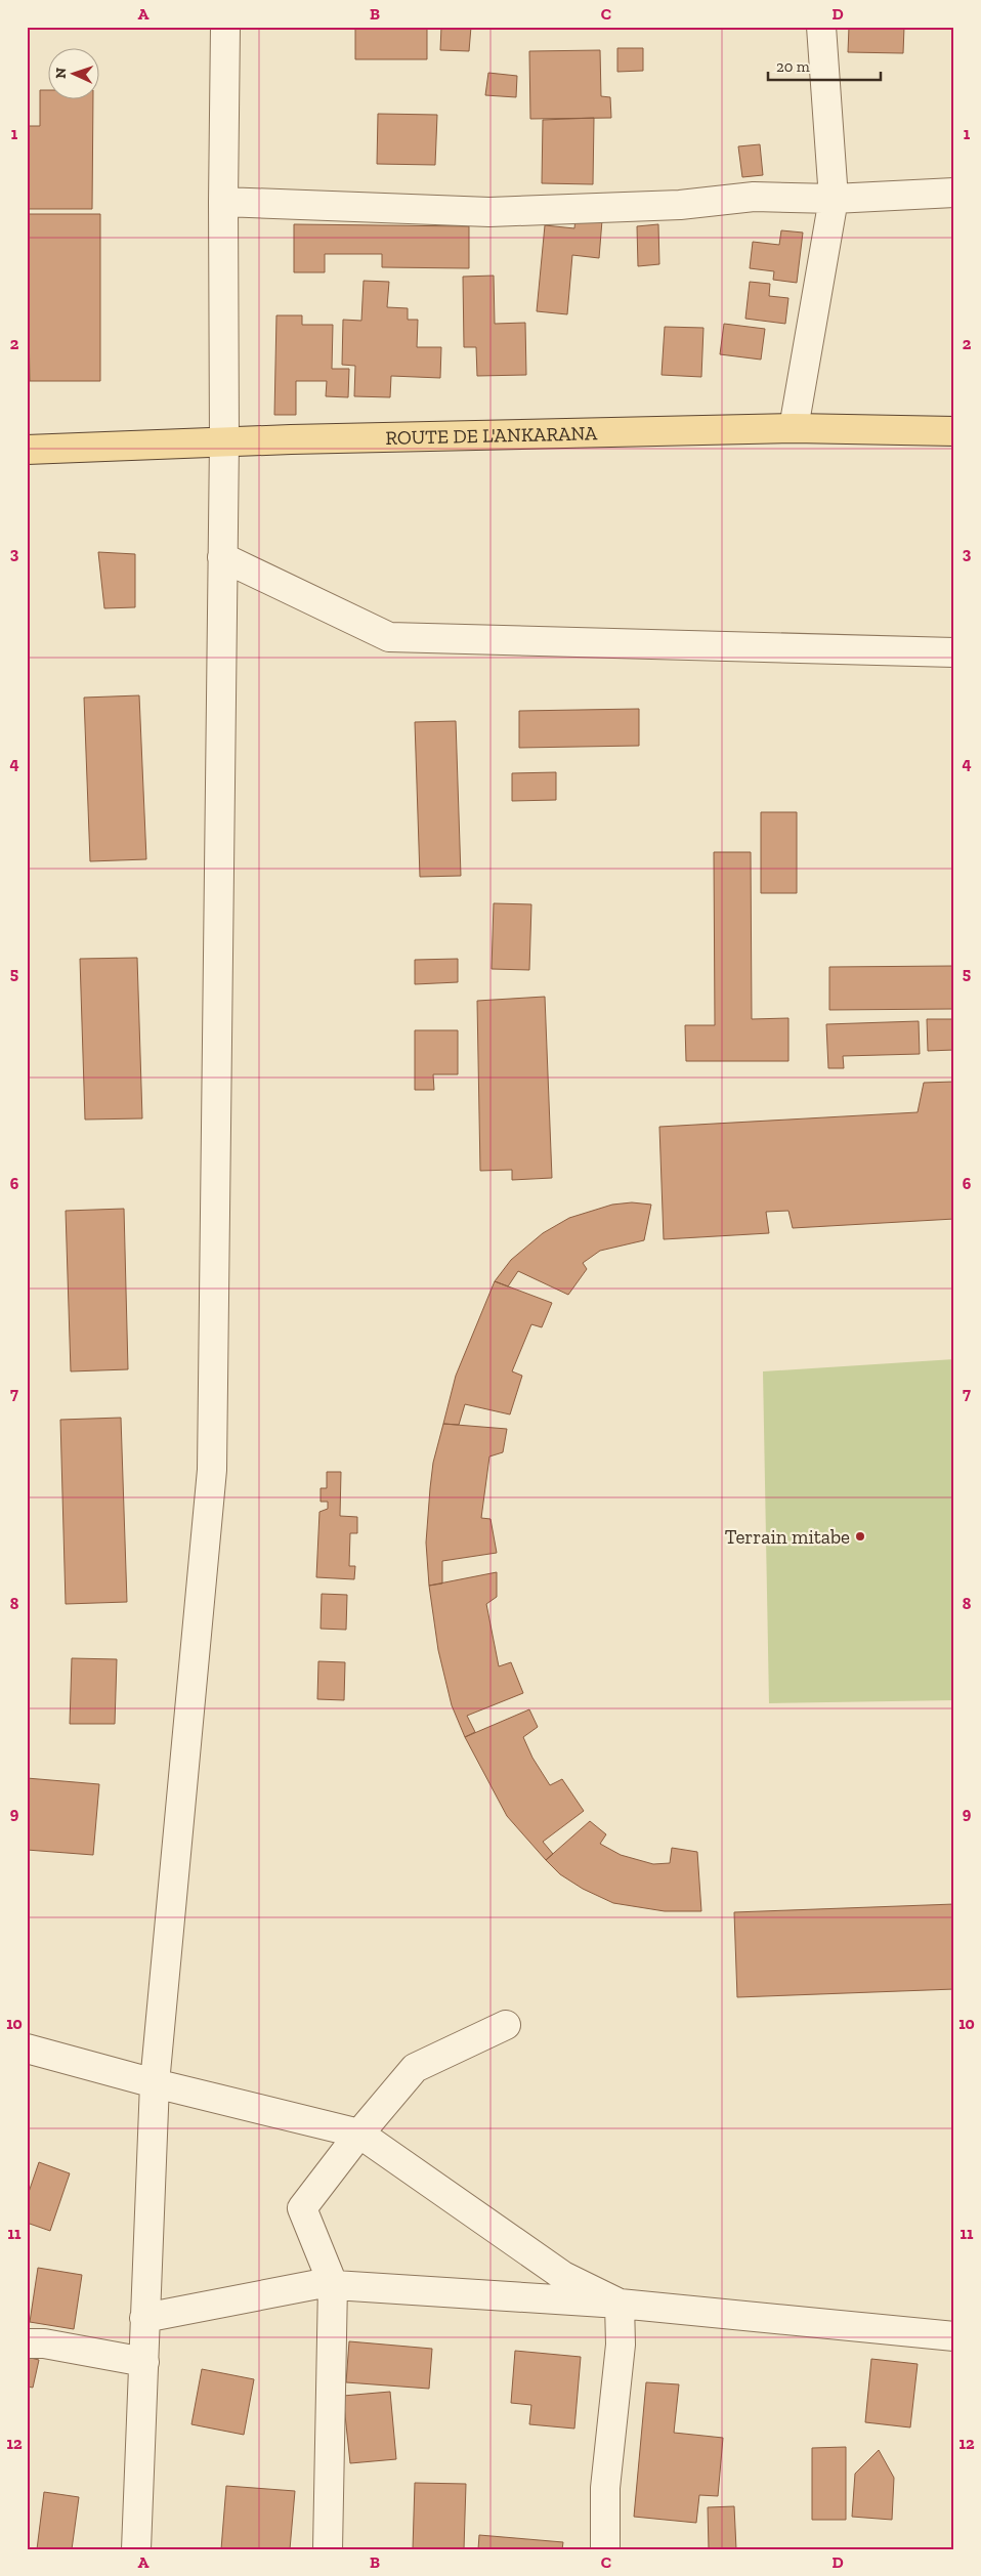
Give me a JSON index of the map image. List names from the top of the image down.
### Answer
{
  "streets": {
    "main road": ["ROUTE DE L'ANKARANA"]
  },
  "places": ["Terrain mitabe"],
  "scale_bar": "20 m",
  "north": "left",
  "grid": {
    "columns": [
      "A",
      "B",
      "C",
      "D"
    ],
    "rows": [
      "1",
      "2",
      "3",
      "4",
      "5",
      "6",
      "7",
      "8",
      "9",
      "10",
      "11",
      "12"
    ]
  }
}
